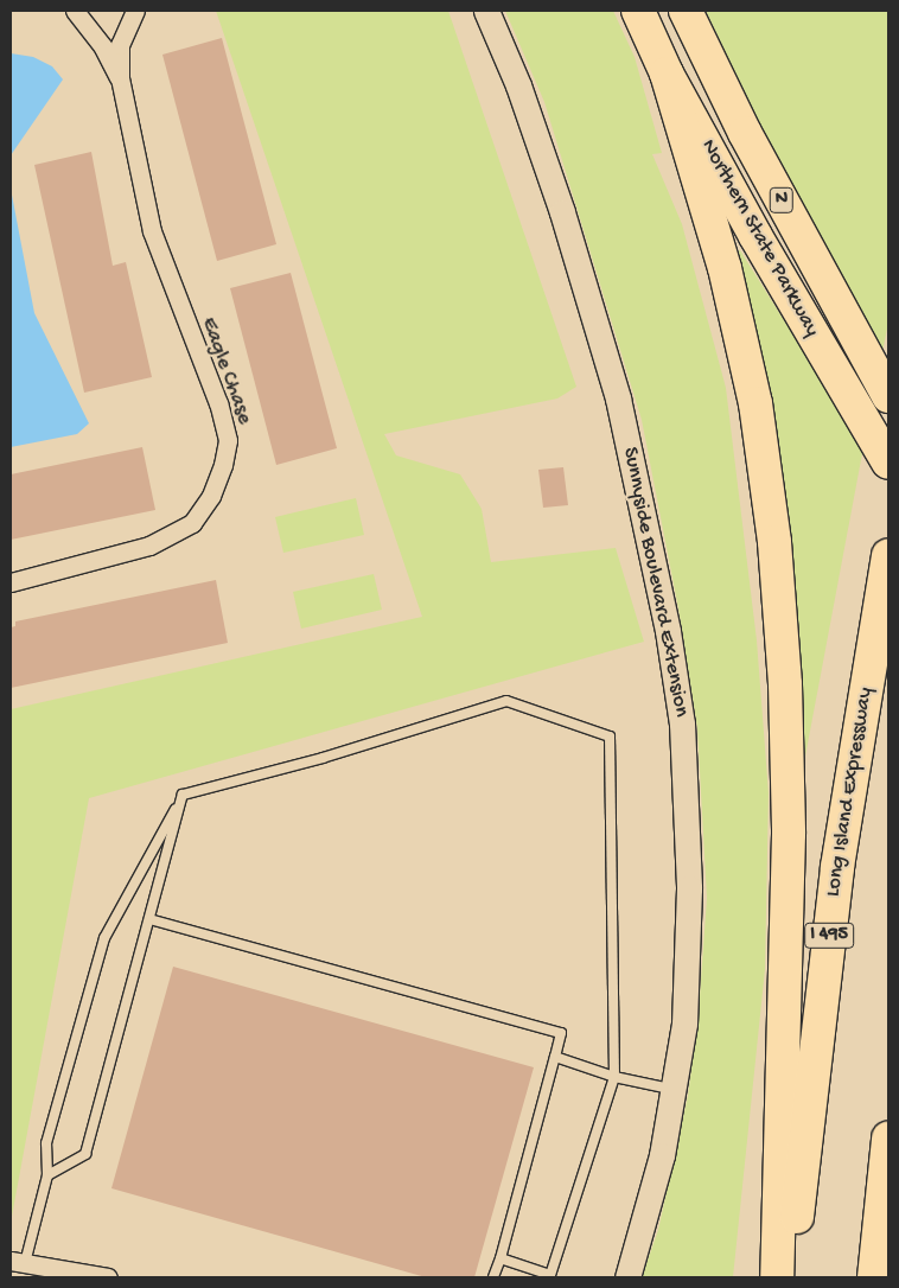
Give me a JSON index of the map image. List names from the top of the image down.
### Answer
{
  "streets": {
    "highway": [
      "N",
      "Northern State Parkway",
      "Long Island Expressway",
      "I 495"
    ],
    "main road": ["Sunnyside Boulevard Extension"],
    "street": ["Eagle Chase"]
  }
}
